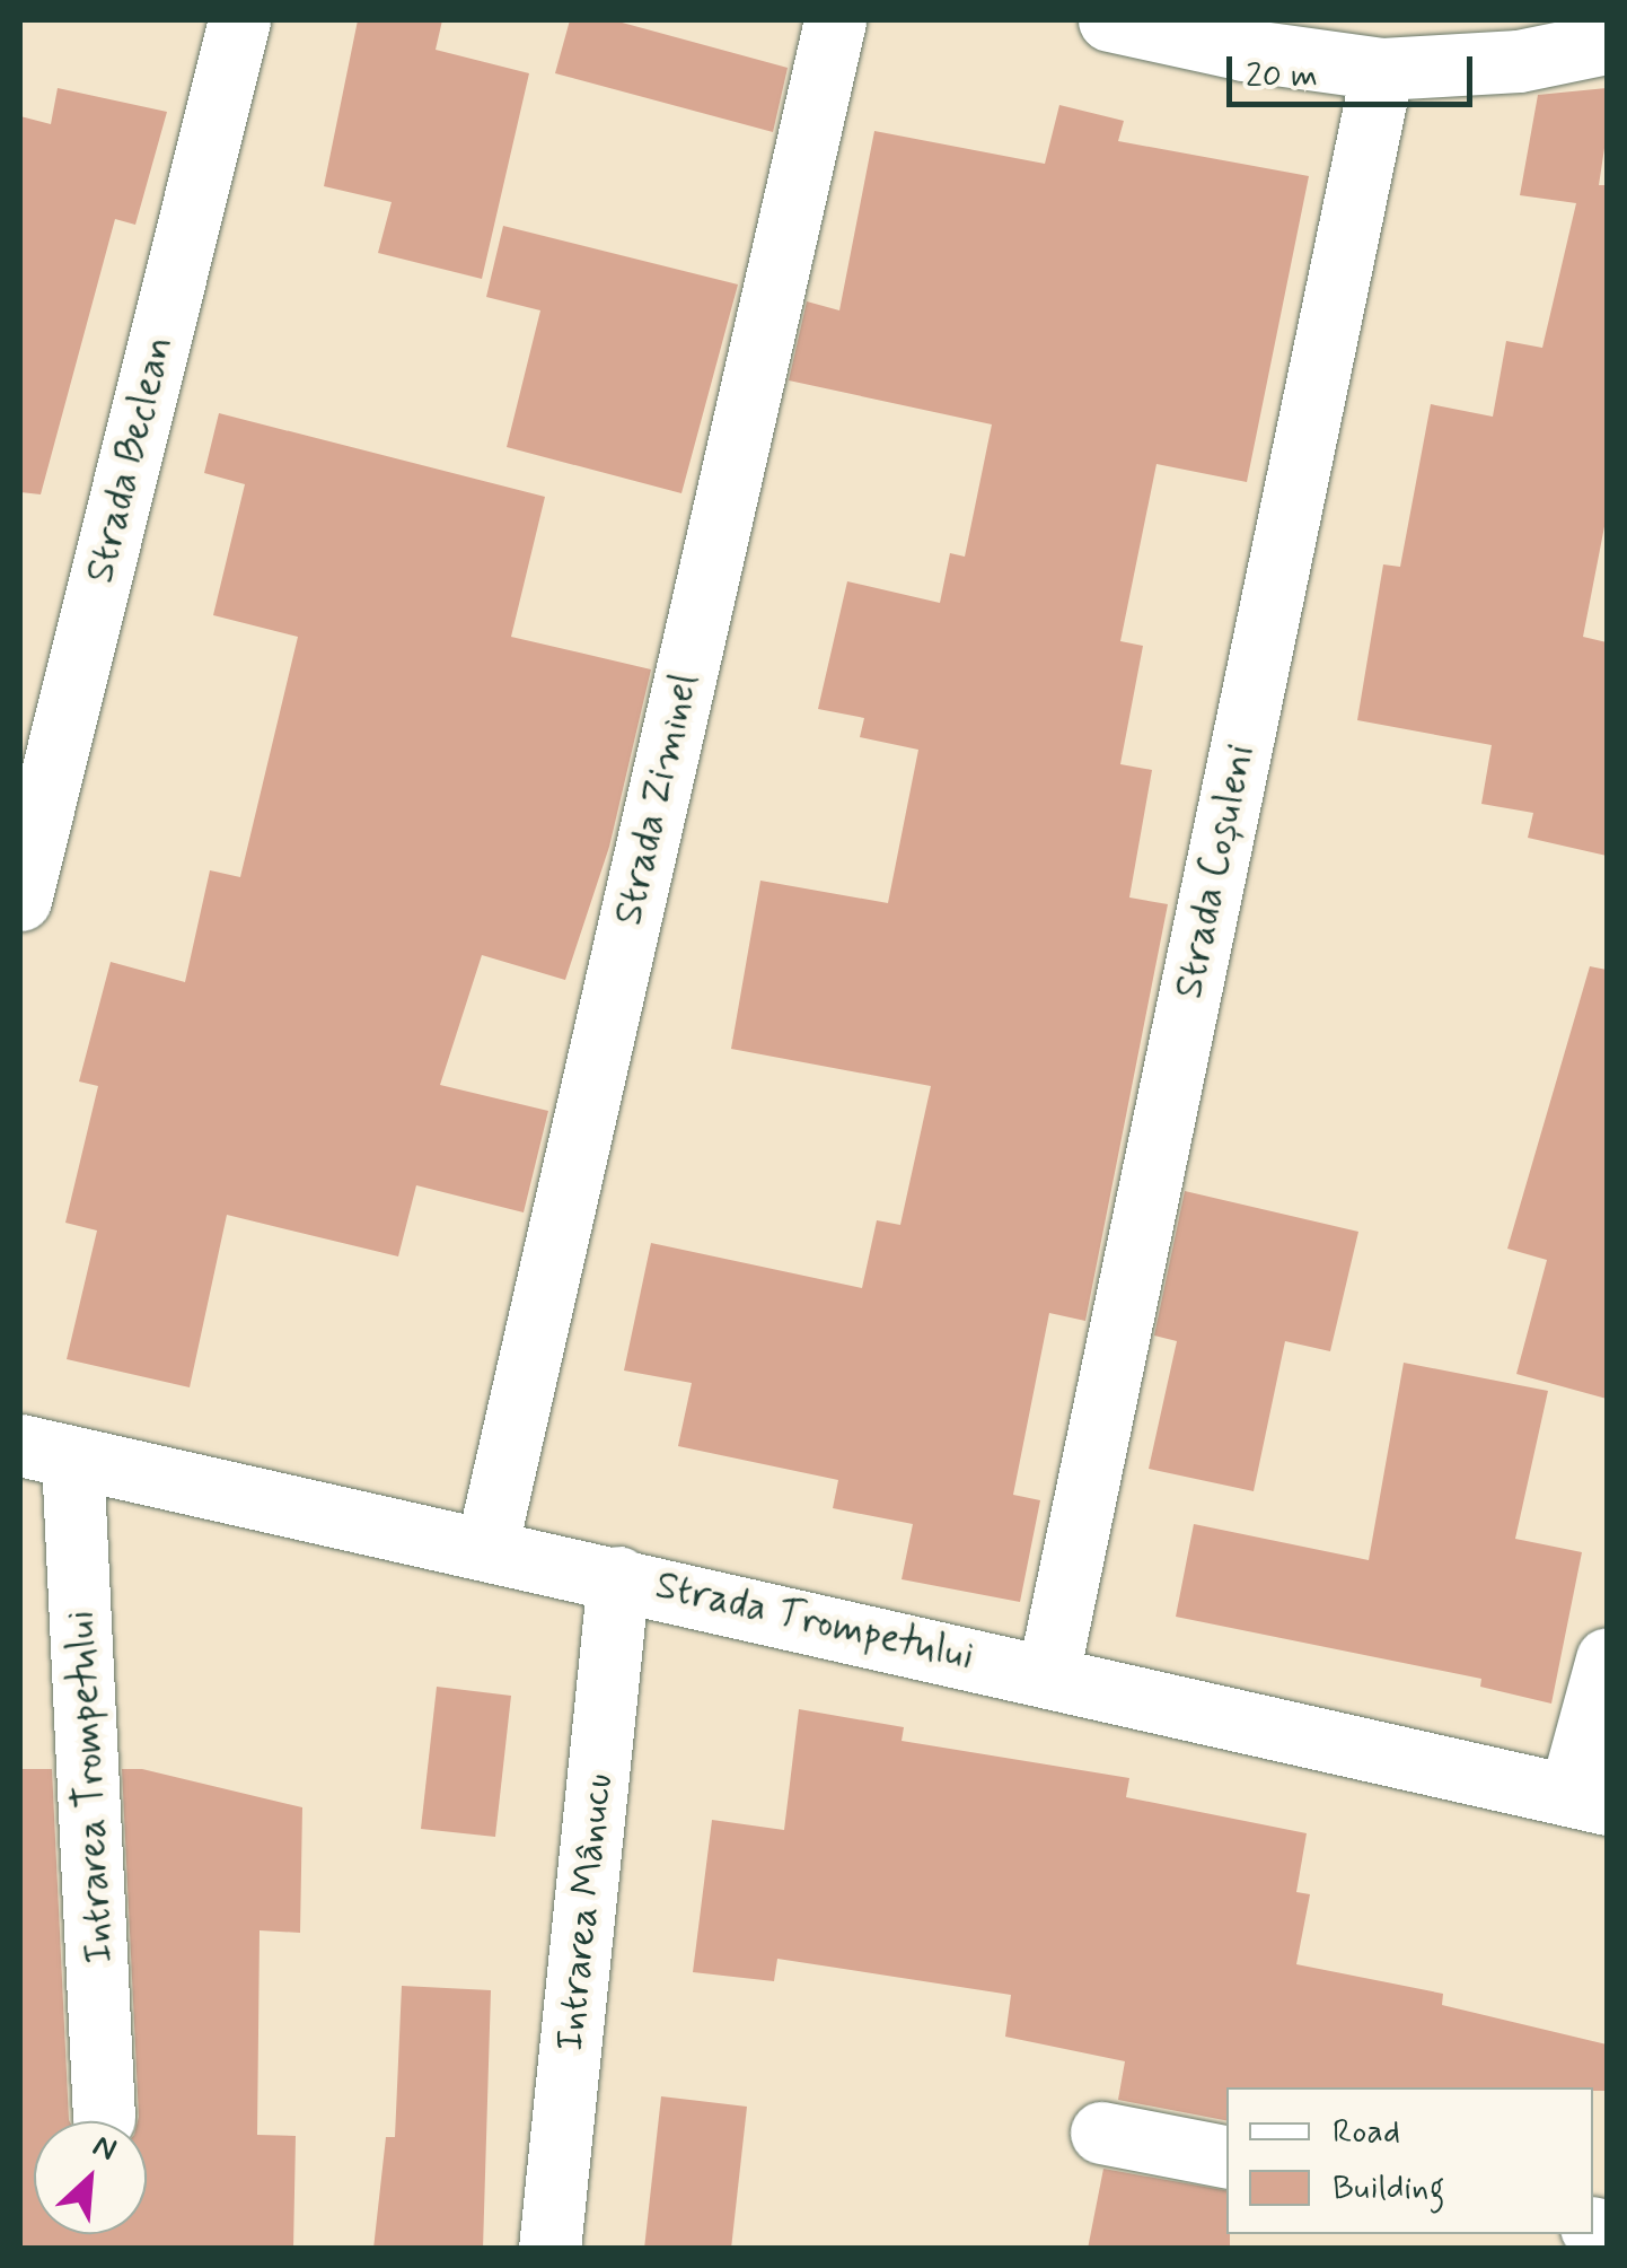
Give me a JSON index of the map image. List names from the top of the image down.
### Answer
{
  "streets": {
    "street": [
      "Strada Beclean",
      "Strada Ziminel",
      "Strada Coșuleni",
      "Strada Trompetului",
      "Intrarea Trompetului",
      "Intrarea Mânucu"
    ]
  },
  "crossings": [
    ["Strada Ziminel", "Strada Trompetului"],
    ["Strada Coșuleni", "Strada Trompetului"],
    ["Strada Trompetului", "Intrarea Trompetului"],
    ["Strada Trompetului", "Intrarea Mânucu"]
  ],
  "legend": ["Road", "Building"],
  "scale_bar": "20 m",
  "north": "top right"
}
